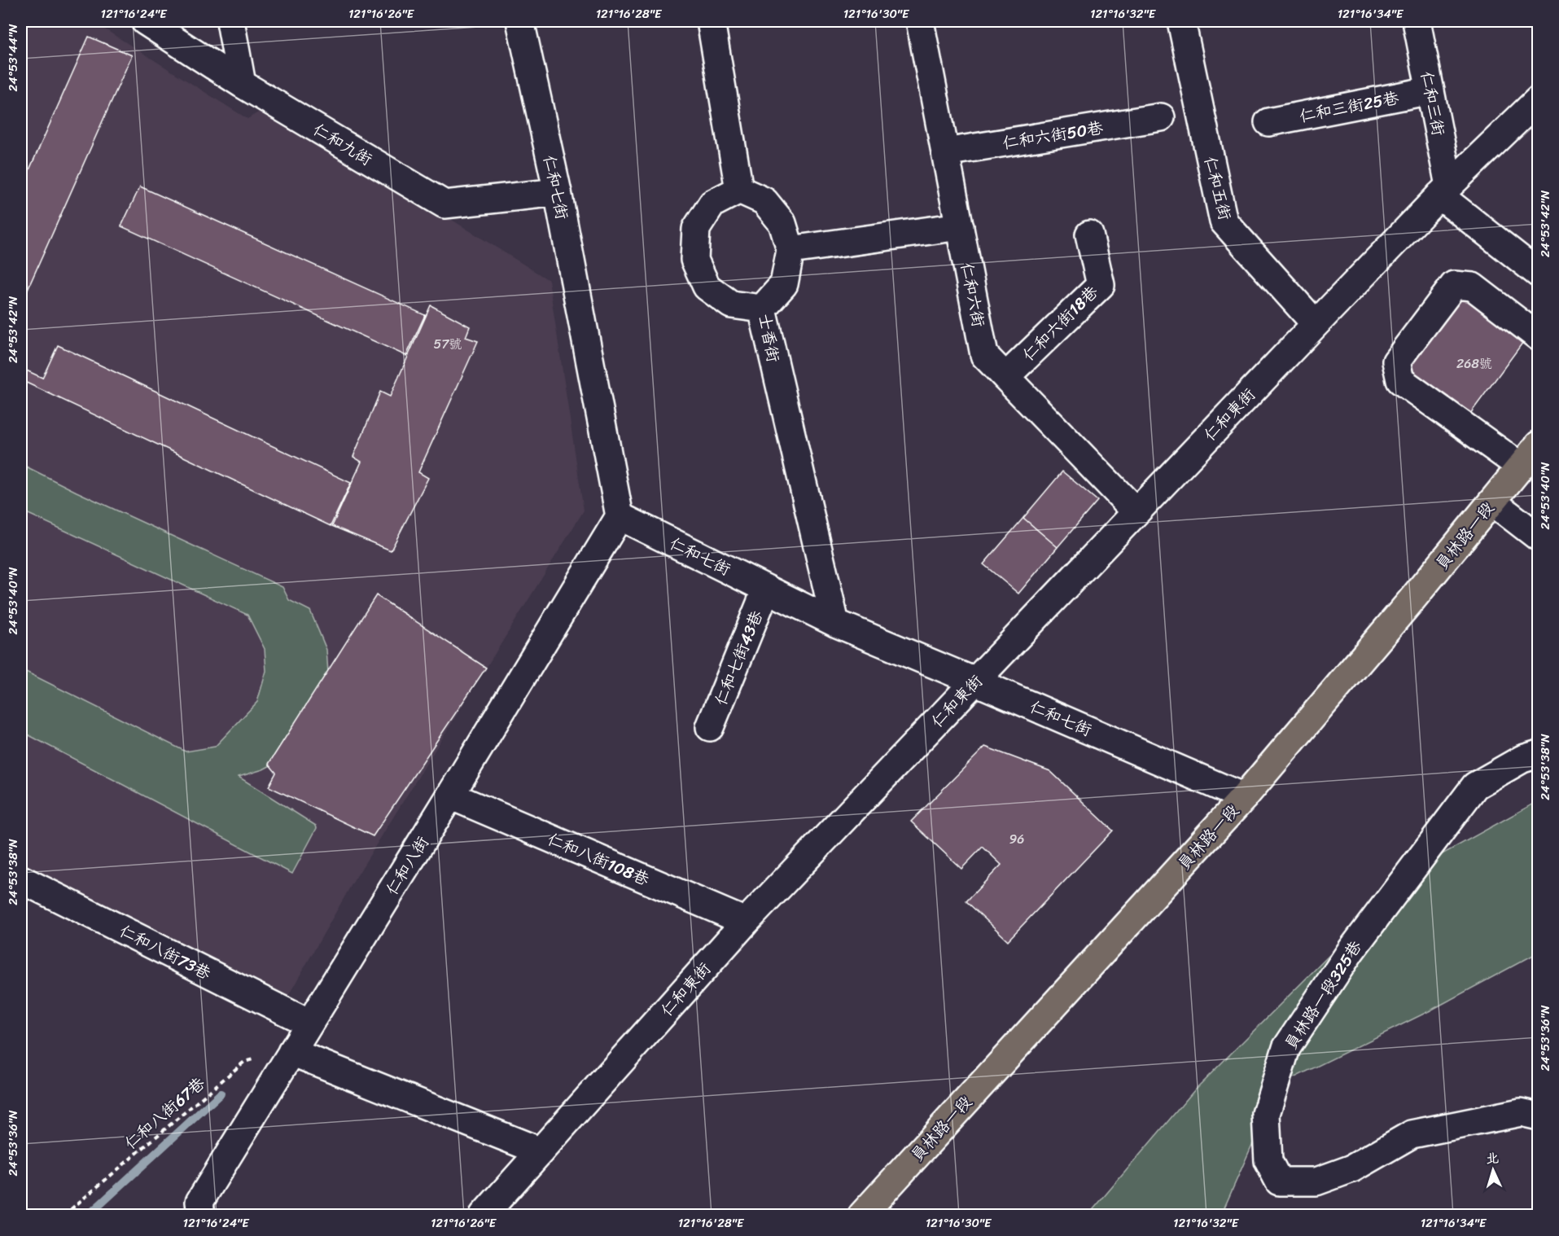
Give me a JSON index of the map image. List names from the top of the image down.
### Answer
{
  "streets": {
    "main road": ["員林路一段"],
    "street": [
      "仁和三街",
      "仁和三街25巷",
      "仁和六街50巷",
      "仁和九街",
      "仁和七街",
      "仁和五街",
      "仁和六街",
      "仁和六街18巷",
      "士香街",
      "仁和東街",
      "仁和七街43巷",
      "仁和八街108巷",
      "仁和八街",
      "仁和八街73巷",
      "員林路一段325巷"
    ],
    "path": ["仁和八街67巷"]
  },
  "crossings": [
    ["仁和三街", "仁和三街25巷"],
    ["仁和三街", "仁和東街"],
    ["仁和六街50巷", "仁和六街"],
    ["仁和九街", "仁和七街"],
    ["仁和七街", "士香街"],
    ["仁和七街", "仁和東街"],
    ["仁和七街", "員林路一段"],
    ["仁和七街", "仁和七街43巷"],
    ["仁和七街", "仁和八街"],
    ["仁和五街", "仁和東街"],
    ["仁和六街", "仁和六街18巷"],
    ["仁和六街", "仁和東街"],
    ["仁和東街", "仁和八街108巷"],
    ["仁和八街108巷", "仁和八街"],
    ["仁和八街", "仁和八街73巷"],
    ["仁和八街", "仁和八街67巷"]
  ],
  "house_numbers": ["57號", "268號", "96"],
  "north": "top",
  "coordinates": [
    "121°16'24\"E",
    "121°16'26\"E",
    "121°16'28\"E",
    "121°16'30\"E",
    "121°16'32\"E",
    "121°16'34\"E",
    "24°53'44\"N",
    "24°53'42\"N",
    "24°53'40\"N",
    "24°53'38\"N",
    "24°53'36\"N"
  ]
}
